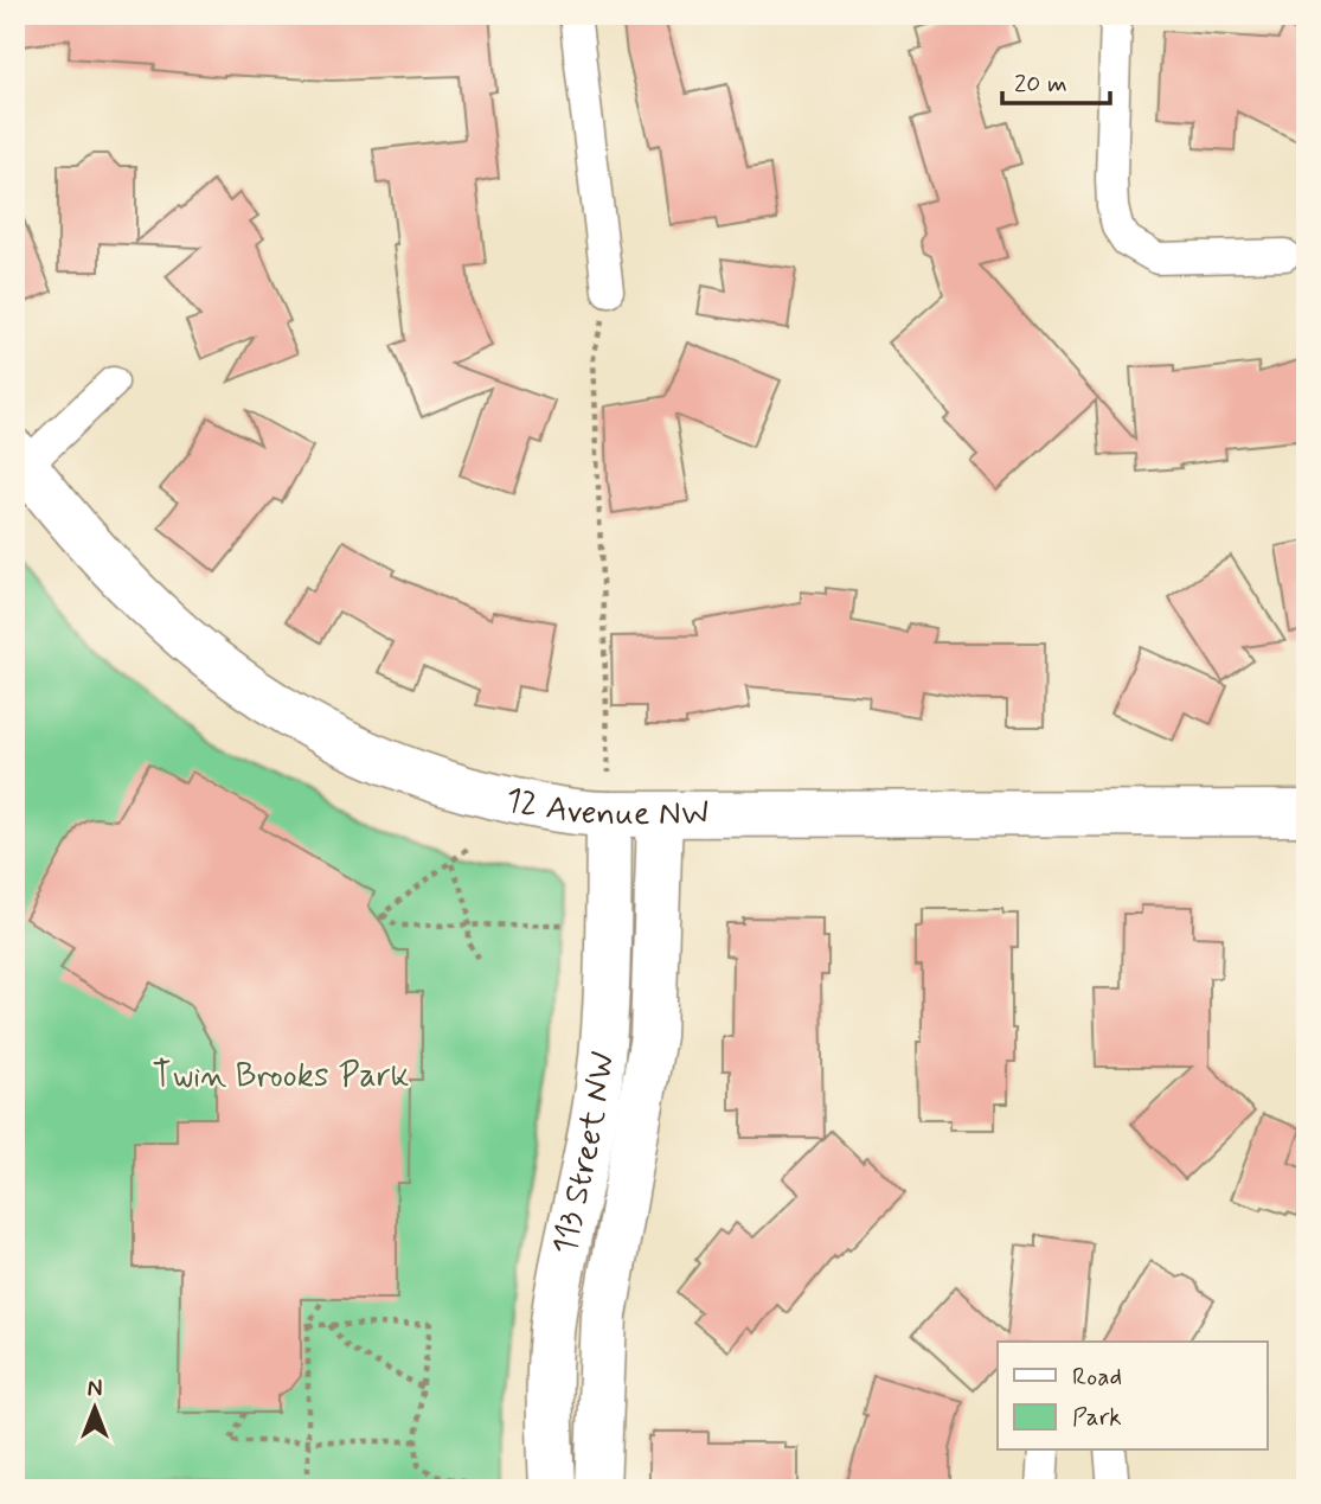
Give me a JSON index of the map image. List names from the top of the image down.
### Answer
{
  "streets": {
    "street": ["12 Avenue NW", "113 Street NW"]
  },
  "crossings": [
    ["12 Avenue NW", "113 Street NW"]
  ],
  "parks": ["Twin Brooks Park"],
  "legend": ["Road", "Park"],
  "scale_bar": "20 m",
  "north": "top"
}
